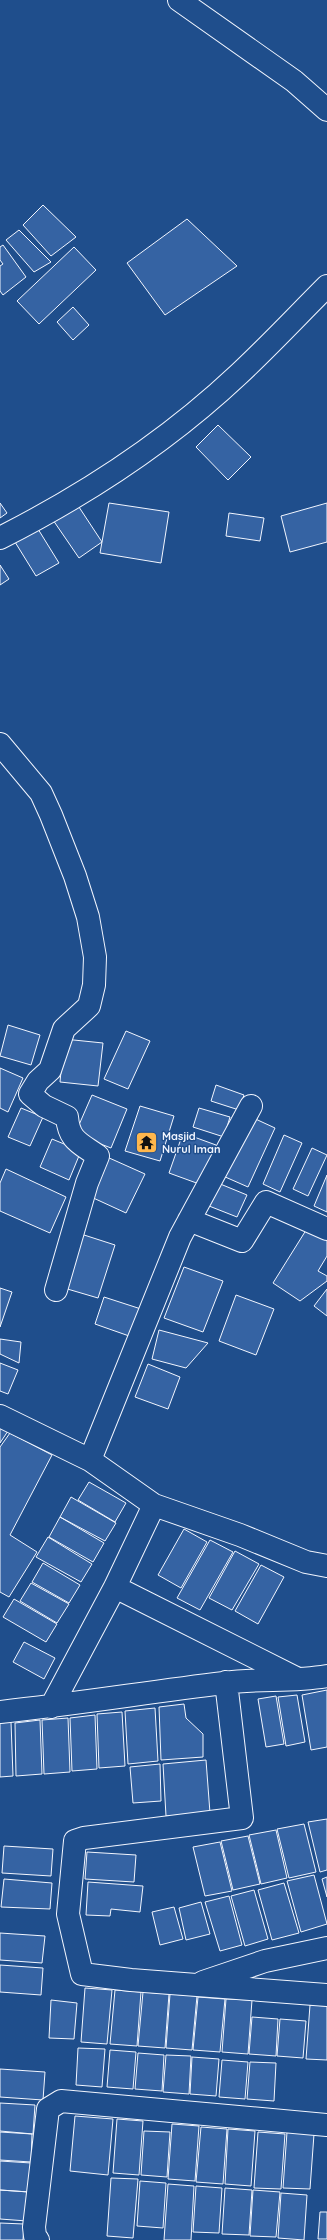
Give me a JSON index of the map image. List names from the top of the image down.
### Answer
{
  "places": {
    "temple": ["Masjid Nurul Iman"]
  }
}
